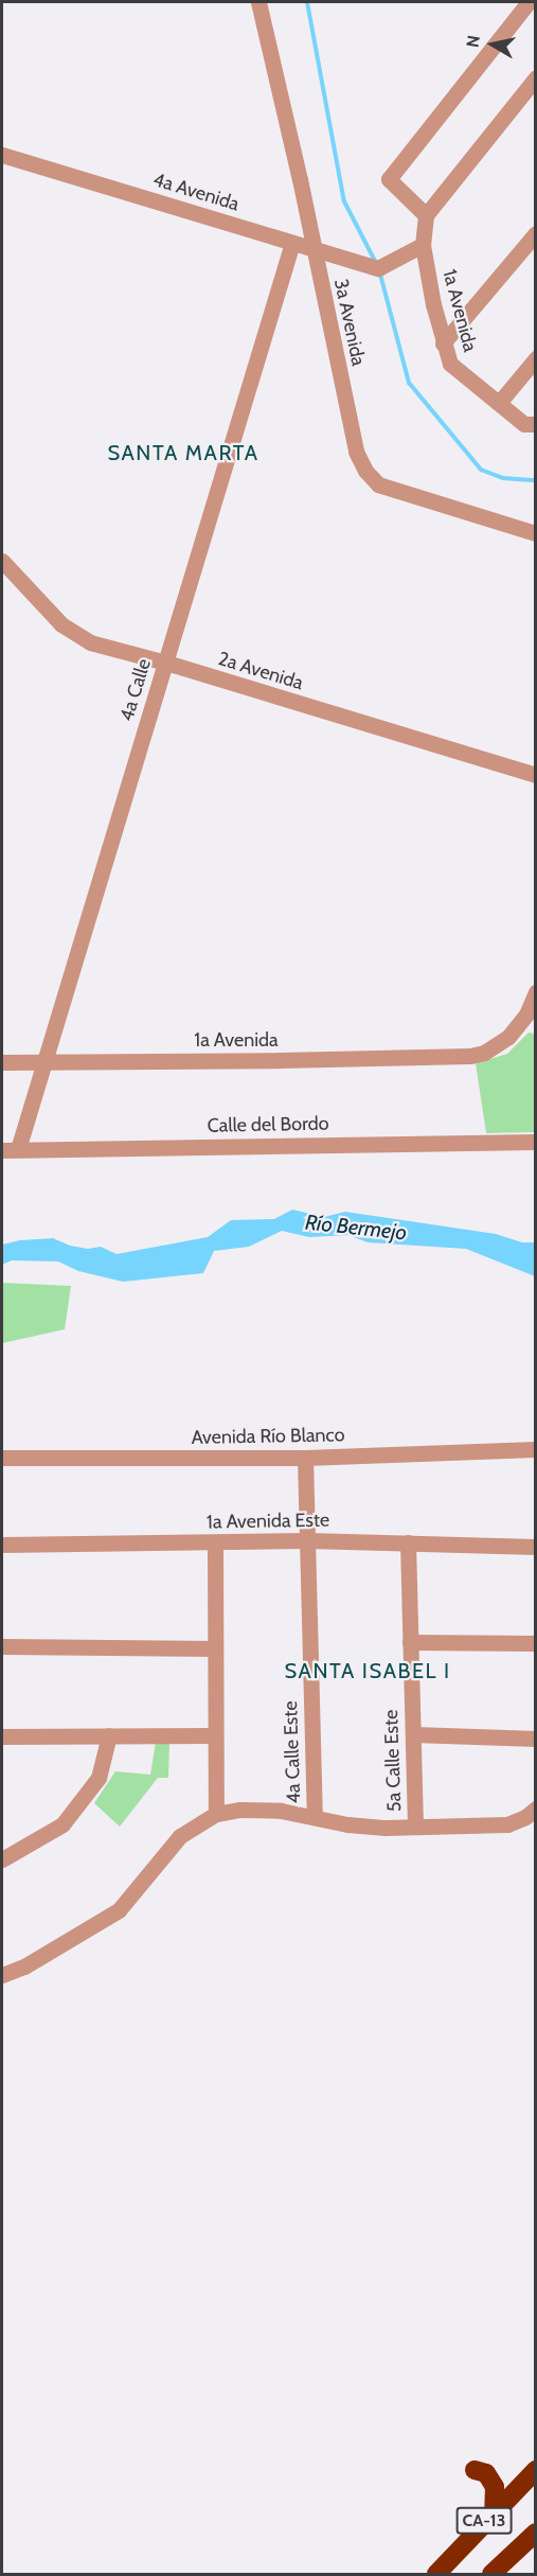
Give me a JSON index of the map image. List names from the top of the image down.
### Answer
{
  "streets": {
    "highway": ["CA-13"],
    "street": [
      "4a Avenida",
      "1a Avenida",
      "3a Avenida",
      "2a Avenida",
      "4a Calle",
      "Calle del Bordo",
      "Avenida Río Blanco",
      "1a Avenida Este",
      "4a Calle Este",
      "5a Calle Este"
    ]
  },
  "crossings": [
    ["4a Avenida", "1a Avenida"],
    ["4a Avenida", "3a Avenida"],
    ["4a Avenida", "4a Calle"],
    ["1a Avenida", "4a Calle"],
    ["2a Avenida", "4a Calle"],
    ["4a Calle", "Calle del Bordo"],
    ["Avenida Río Blanco", "4a Calle Este"],
    ["1a Avenida Este", "4a Calle Este"],
    ["1a Avenida Este", "5a Calle Este"]
  ],
  "districts": ["SANTA MARTA", "SANTA ISABEL I"],
  "water": ["Río Bermejo"],
  "north": "left"
}
